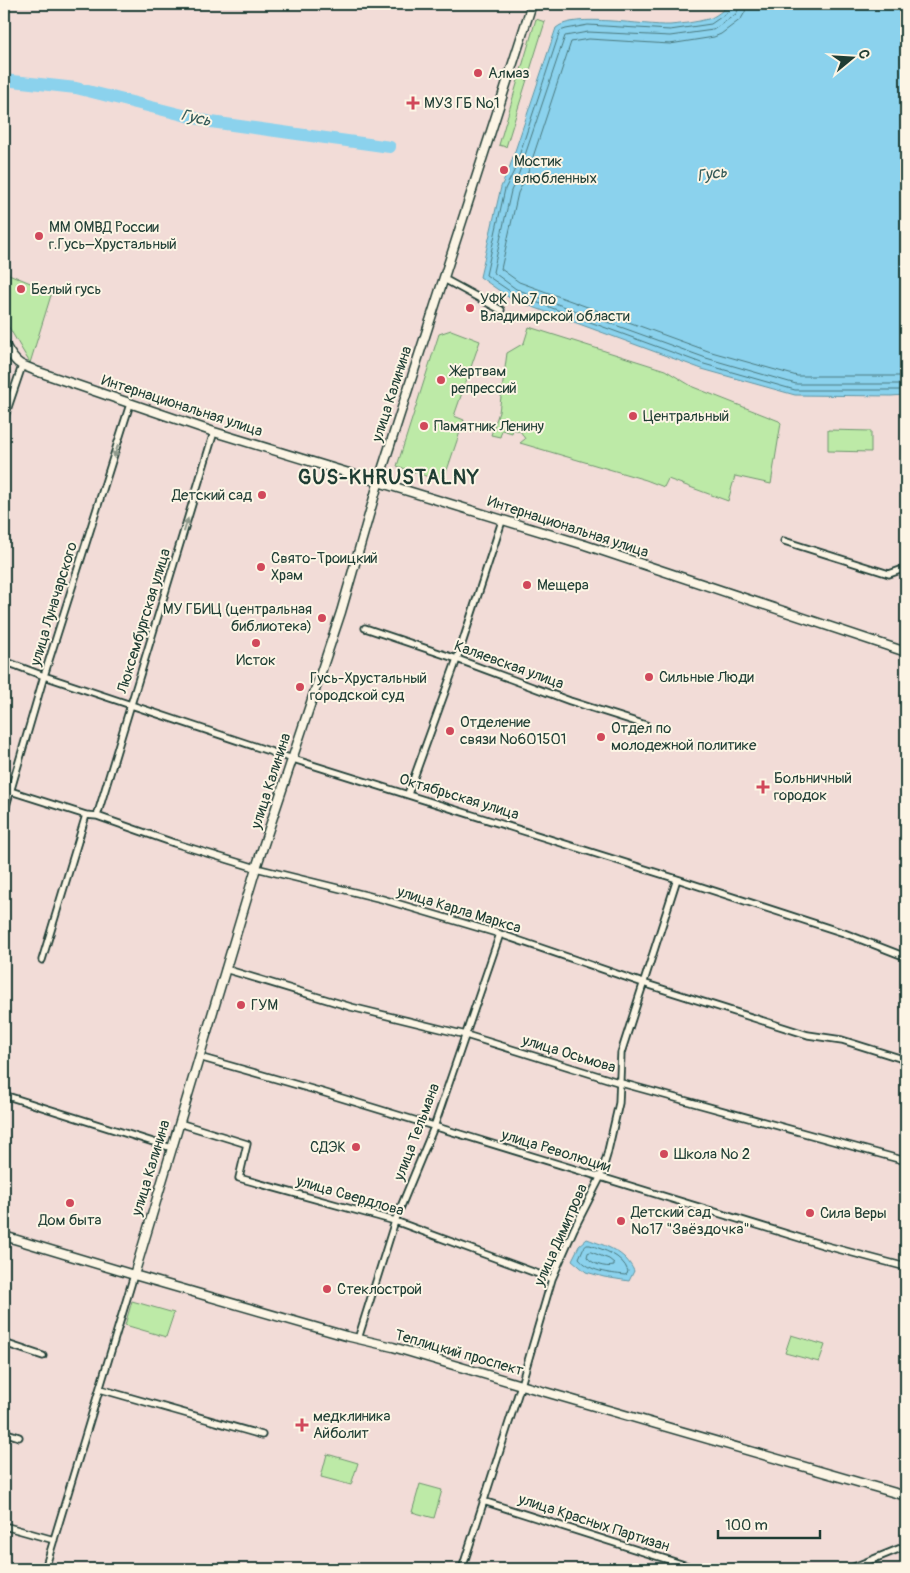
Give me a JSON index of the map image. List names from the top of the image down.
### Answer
{
  "streets": {
    "main road": ["улица Калинина", "Интернациональная улица", "Теплицкий проспект"],
    "street": [
      "улица Луначарского",
      "Люксембургская улица",
      "Каляевская улица",
      "Октябрьская улица",
      "улица Карла Маркса",
      "улица Осьмова",
      "улица Тельмана",
      "улица Революции",
      "улица Свердлова",
      "улица Димитрова",
      "улица Красных Партизан"
    ]
  },
  "crossings": [
    ["улица Калинина", "Интернациональная улица"],
    ["улица Калинина", "Октябрьская улица"],
    ["улица Калинина", "улица Карла Маркса"],
    ["улица Калинина", "улица Осьмова"],
    ["улица Калинина", "улица Революции"],
    ["улица Калинина", "улица Свердлова"],
    ["улица Калинина", "Теплицкий проспект"],
    ["Интернациональная улица", "улица Луначарского"],
    ["Интернациональная улица", "Люксембургская улица"],
    ["улица Луначарского", "Октябрьская улица"],
    ["улица Луначарского", "улица Карла Маркса"],
    ["Люксембургская улица", "Октябрьская улица"],
    ["Люксембургская улица", "улица Карла Маркса"],
    ["Октябрьская улица", "улица Димитрова"],
    ["улица Карла Маркса", "улица Тельмана"],
    ["улица Карла Маркса", "улица Димитрова"],
    ["улица Осьмова", "улица Тельмана"],
    ["улица Осьмова", "улица Димитрова"],
    ["улица Тельмана", "улица Революции"],
    ["улица Тельмана", "улица Свердлова"],
    ["улица Тельмана", "Теплицкий проспект"],
    ["улица Революции", "улица Димитрова"],
    ["улица Свердлова", "улица Димитрова"],
    ["улица Димитрова", "Теплицкий проспект"],
    ["улица Димитрова", "улица Красных Партизан"]
  ],
  "one_way": ["улица Луначарского", "Люксембургская улица"],
  "districts": ["GUS-KHRUSTALNY"],
  "water": ["Гусь"],
  "places": {
    "other": [
      "Алмаз",
      "Мостик влюбленных",
      "ММ ОМВД России г.Гусь–Хрустальный",
      "Белый гусь",
      "УФК №7 по Владимирской области",
      "Жертвам репрессий",
      "Центральный",
      "Памятник Ленину",
      "Детский сад",
      "Свято-Троицкий Храм",
      "Мещера",
      "МУ ГБИЦ (центральная библиотека)",
      "Исток",
      "Сильные Люди",
      "Гусь-Хрустальный городской суд",
      "Отделение связи №601501",
      "Отдел по молодежной политике",
      "ГУМ",
      "СДЭК",
      "Школа № 2",
      "Дом быта",
      "Сила Веры",
      "Детский сад №17 \"Звёздочка\"",
      "Стеклострой"
    ],
    "health": ["МУЗ ГБ №1", "Больничный городок", "медклиника Айболит"]
  },
  "scale_bar": "100 m",
  "north": "right"
}
